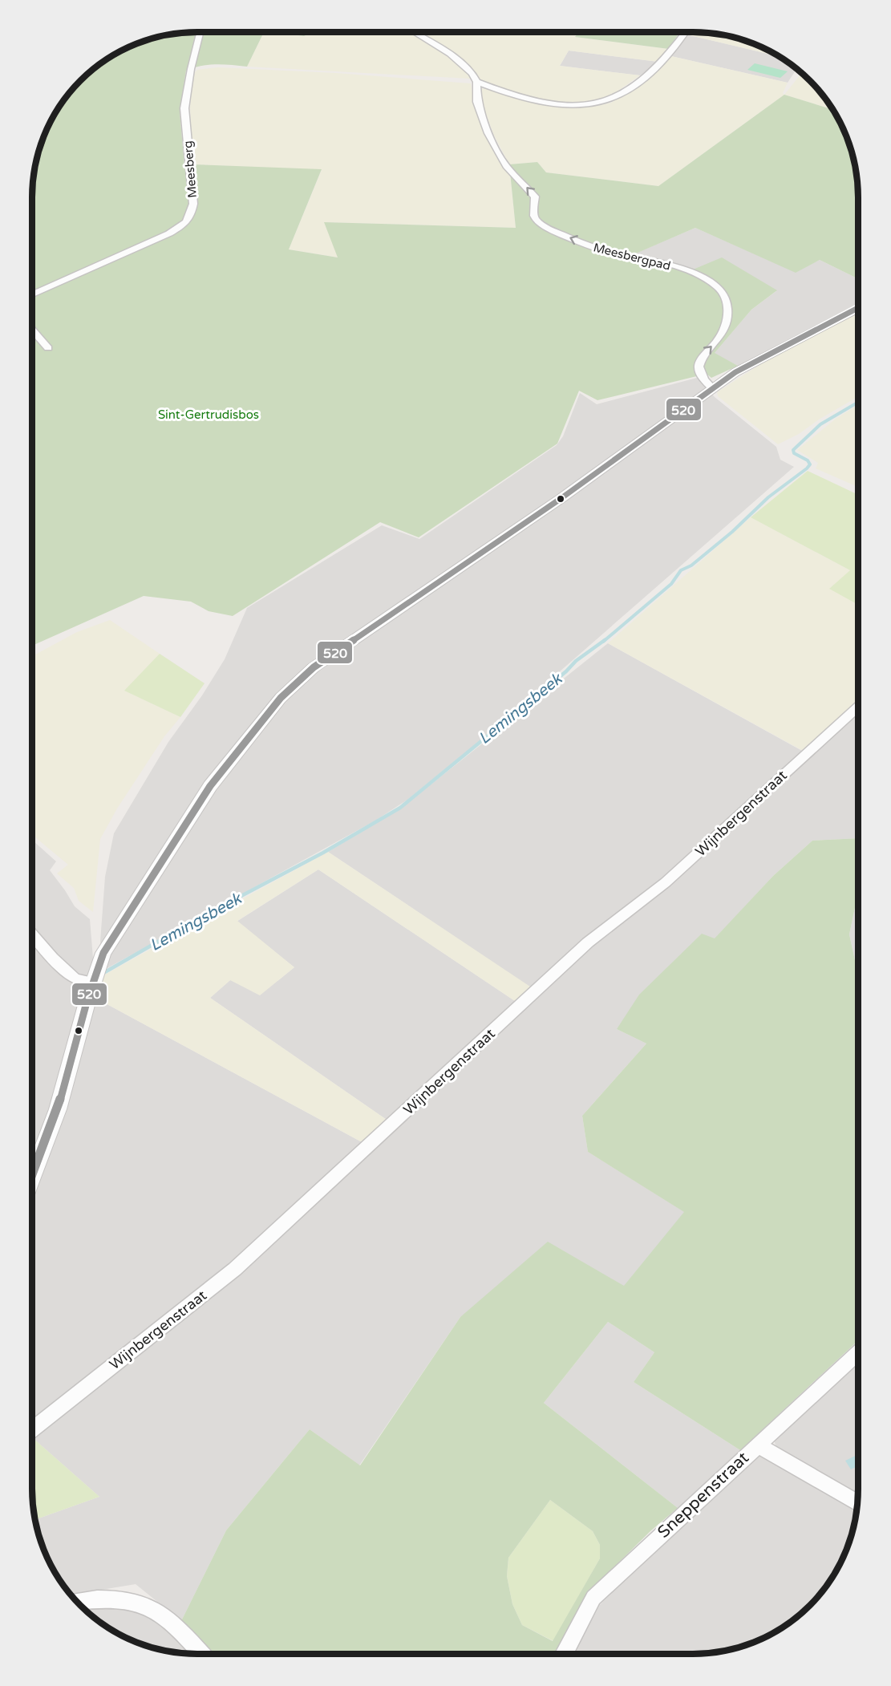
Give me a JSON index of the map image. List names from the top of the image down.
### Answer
{
  "streets": {
    "street": [
      "Meesberg",
      "Meesbergpad",
      "Wijnbergenstraat",
      "Sneppenstraat"
    ]
  },
  "one_way": ["Meesbergpad"],
  "water": ["Lemingsbeek"],
  "parks": ["Sint-Gertrudisbos"],
  "lines": ["transit line 520"]
}
